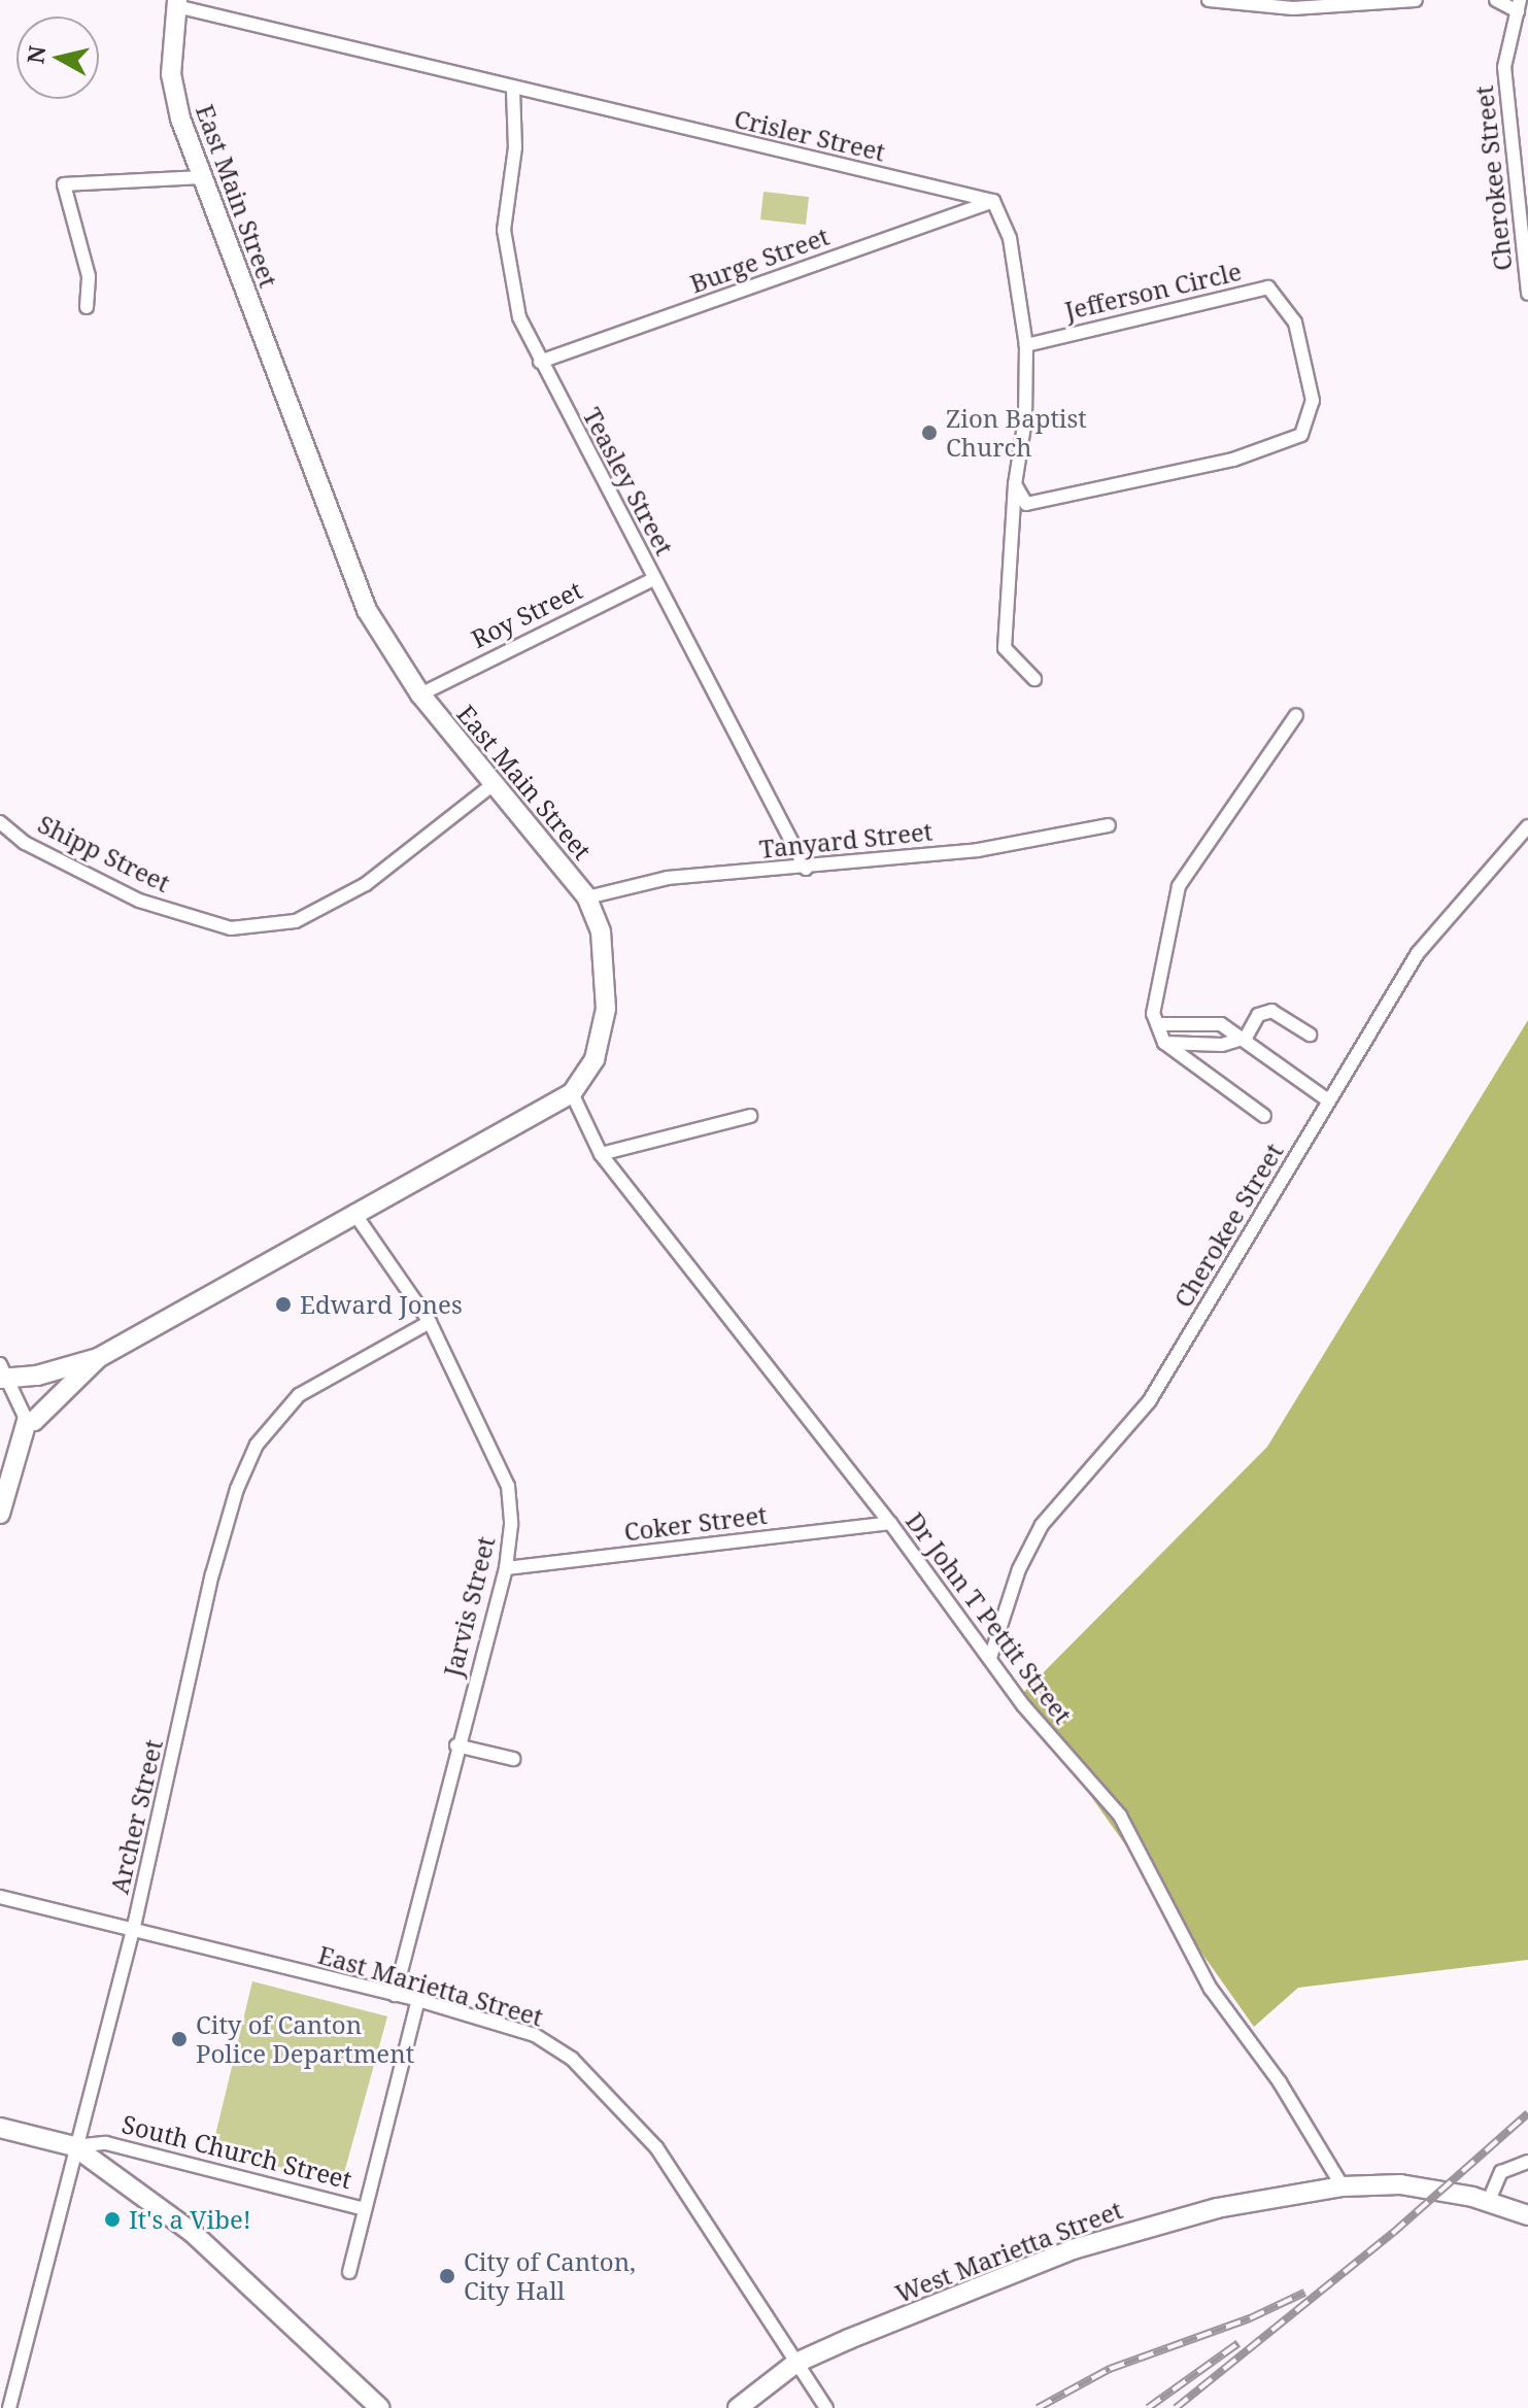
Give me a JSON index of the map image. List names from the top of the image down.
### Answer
{
  "streets": {
    "main road": ["East Main Street", "South Church Street", "West Marietta Street"],
    "street": [
      "Crisler Street",
      "Cherokee Street",
      "Burge Street",
      "Jefferson Circle",
      "Teasley Street",
      "Roy Street",
      "Tanyard Street",
      "Shipp Street",
      "Coker Street",
      "Jarvis Street",
      "Dr John T Pettit Street",
      "Archer Street",
      "East Marietta Street"
    ]
  },
  "crossings": [
    ["Crisler Street", "East Main Street"],
    ["Crisler Street", "Burge Street"],
    ["Crisler Street", "Teasley Street"],
    ["Cherokee Street", "Dr John T Pettit Street"],
    ["East Main Street", "Roy Street"],
    ["East Main Street", "Tanyard Street"],
    ["East Main Street", "Shipp Street"],
    ["East Main Street", "Jarvis Street"],
    ["East Main Street", "Dr John T Pettit Street"],
    ["Burge Street", "Teasley Street"],
    ["Teasley Street", "Roy Street"],
    ["Teasley Street", "Tanyard Street"],
    ["Coker Street", "Jarvis Street"],
    ["Coker Street", "Dr John T Pettit Street"],
    ["Jarvis Street", "Archer Street"],
    ["Jarvis Street", "East Marietta Street"],
    ["Dr John T Pettit Street", "West Marietta Street"],
    ["Archer Street", "East Marietta Street"],
    ["Archer Street", "South Church Street"],
    ["East Marietta Street", "West Marietta Street"]
  ],
  "places": [
    "Zion Baptist Church",
    "Edward Jones",
    "City of Canton Police Department",
    "It's a Vibe!",
    "City of Canton, City Hall"
  ],
  "north": "left"
}
